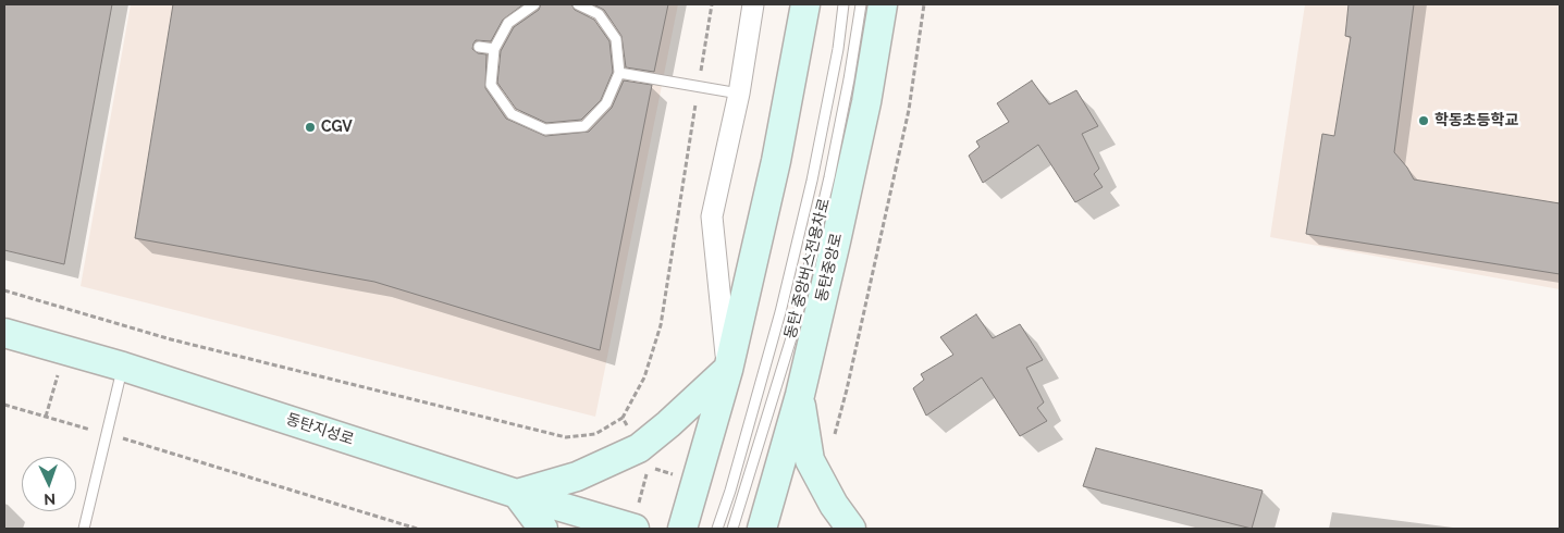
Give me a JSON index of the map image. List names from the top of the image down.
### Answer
{
  "streets": {
    "street": ["동탄중앙로", "동탄지성로"],
    "lane": ["동탄 중앙버스전용차로"]
  },
  "places": ["학동초등학교", "CGV"],
  "north": "bottom"
}
